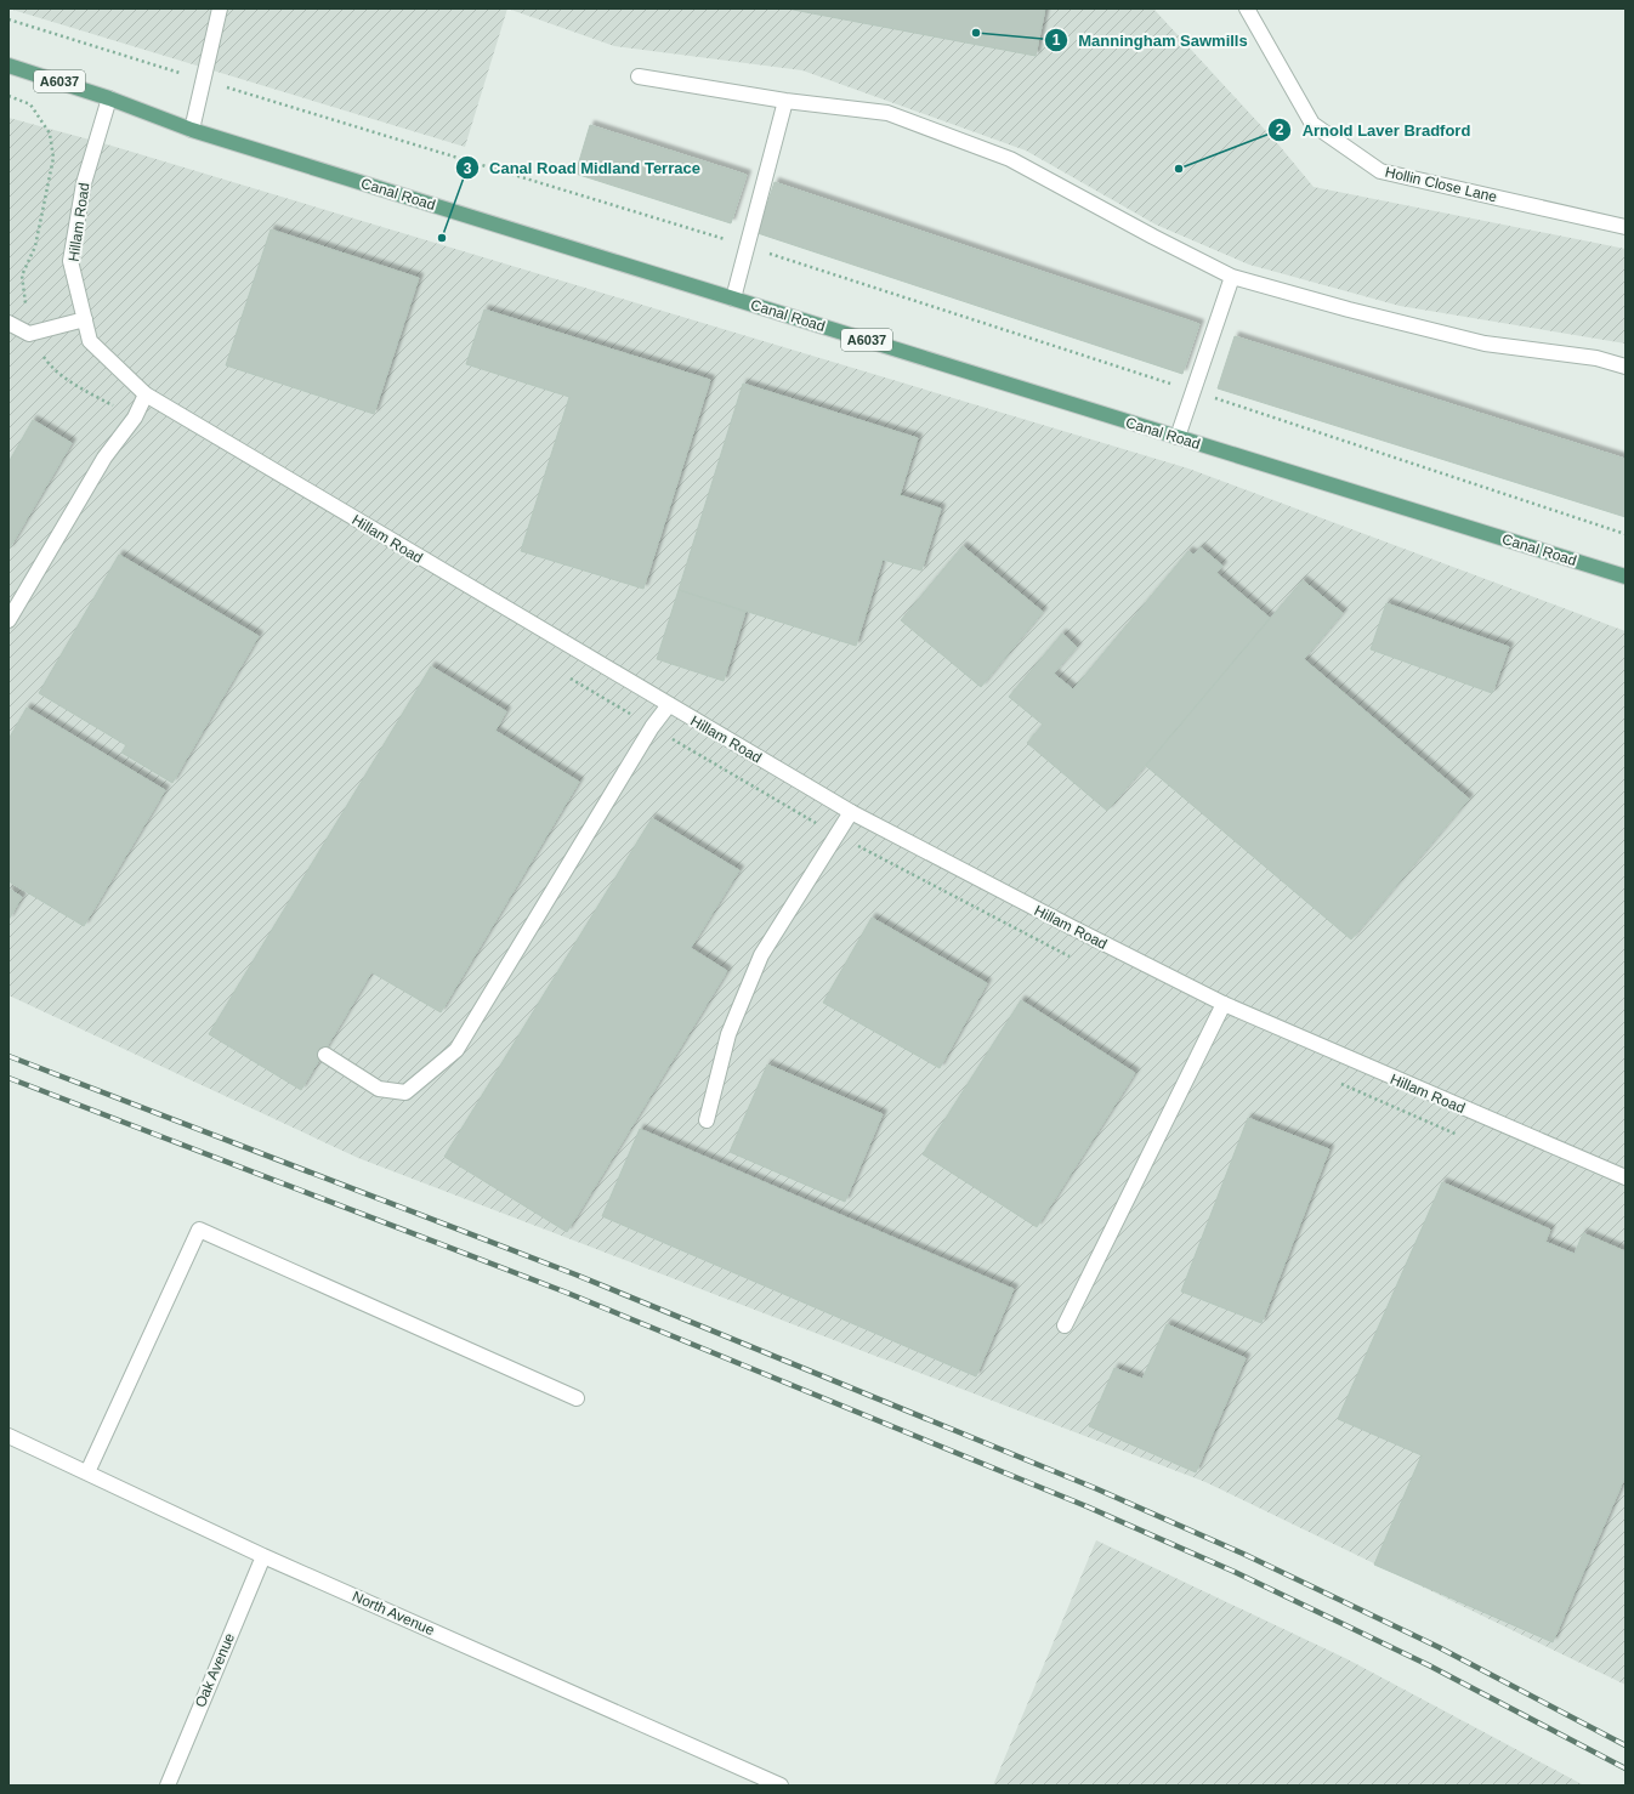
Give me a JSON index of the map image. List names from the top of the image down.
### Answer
{
  "streets": {
    "main road": ["A6037", "Canal Road"],
    "street": [
      "Hollin Close Lane",
      "Hillam Road",
      "North Avenue",
      "Oak Avenue"
    ]
  },
  "crossings": [
    ["Canal Road", "Hillam Road"],
    ["North Avenue", "Oak Avenue"]
  ],
  "places": ["Manningham Sawmills", "Arnold Laver Bradford", "Canal Road Midland Terrace"]
}
